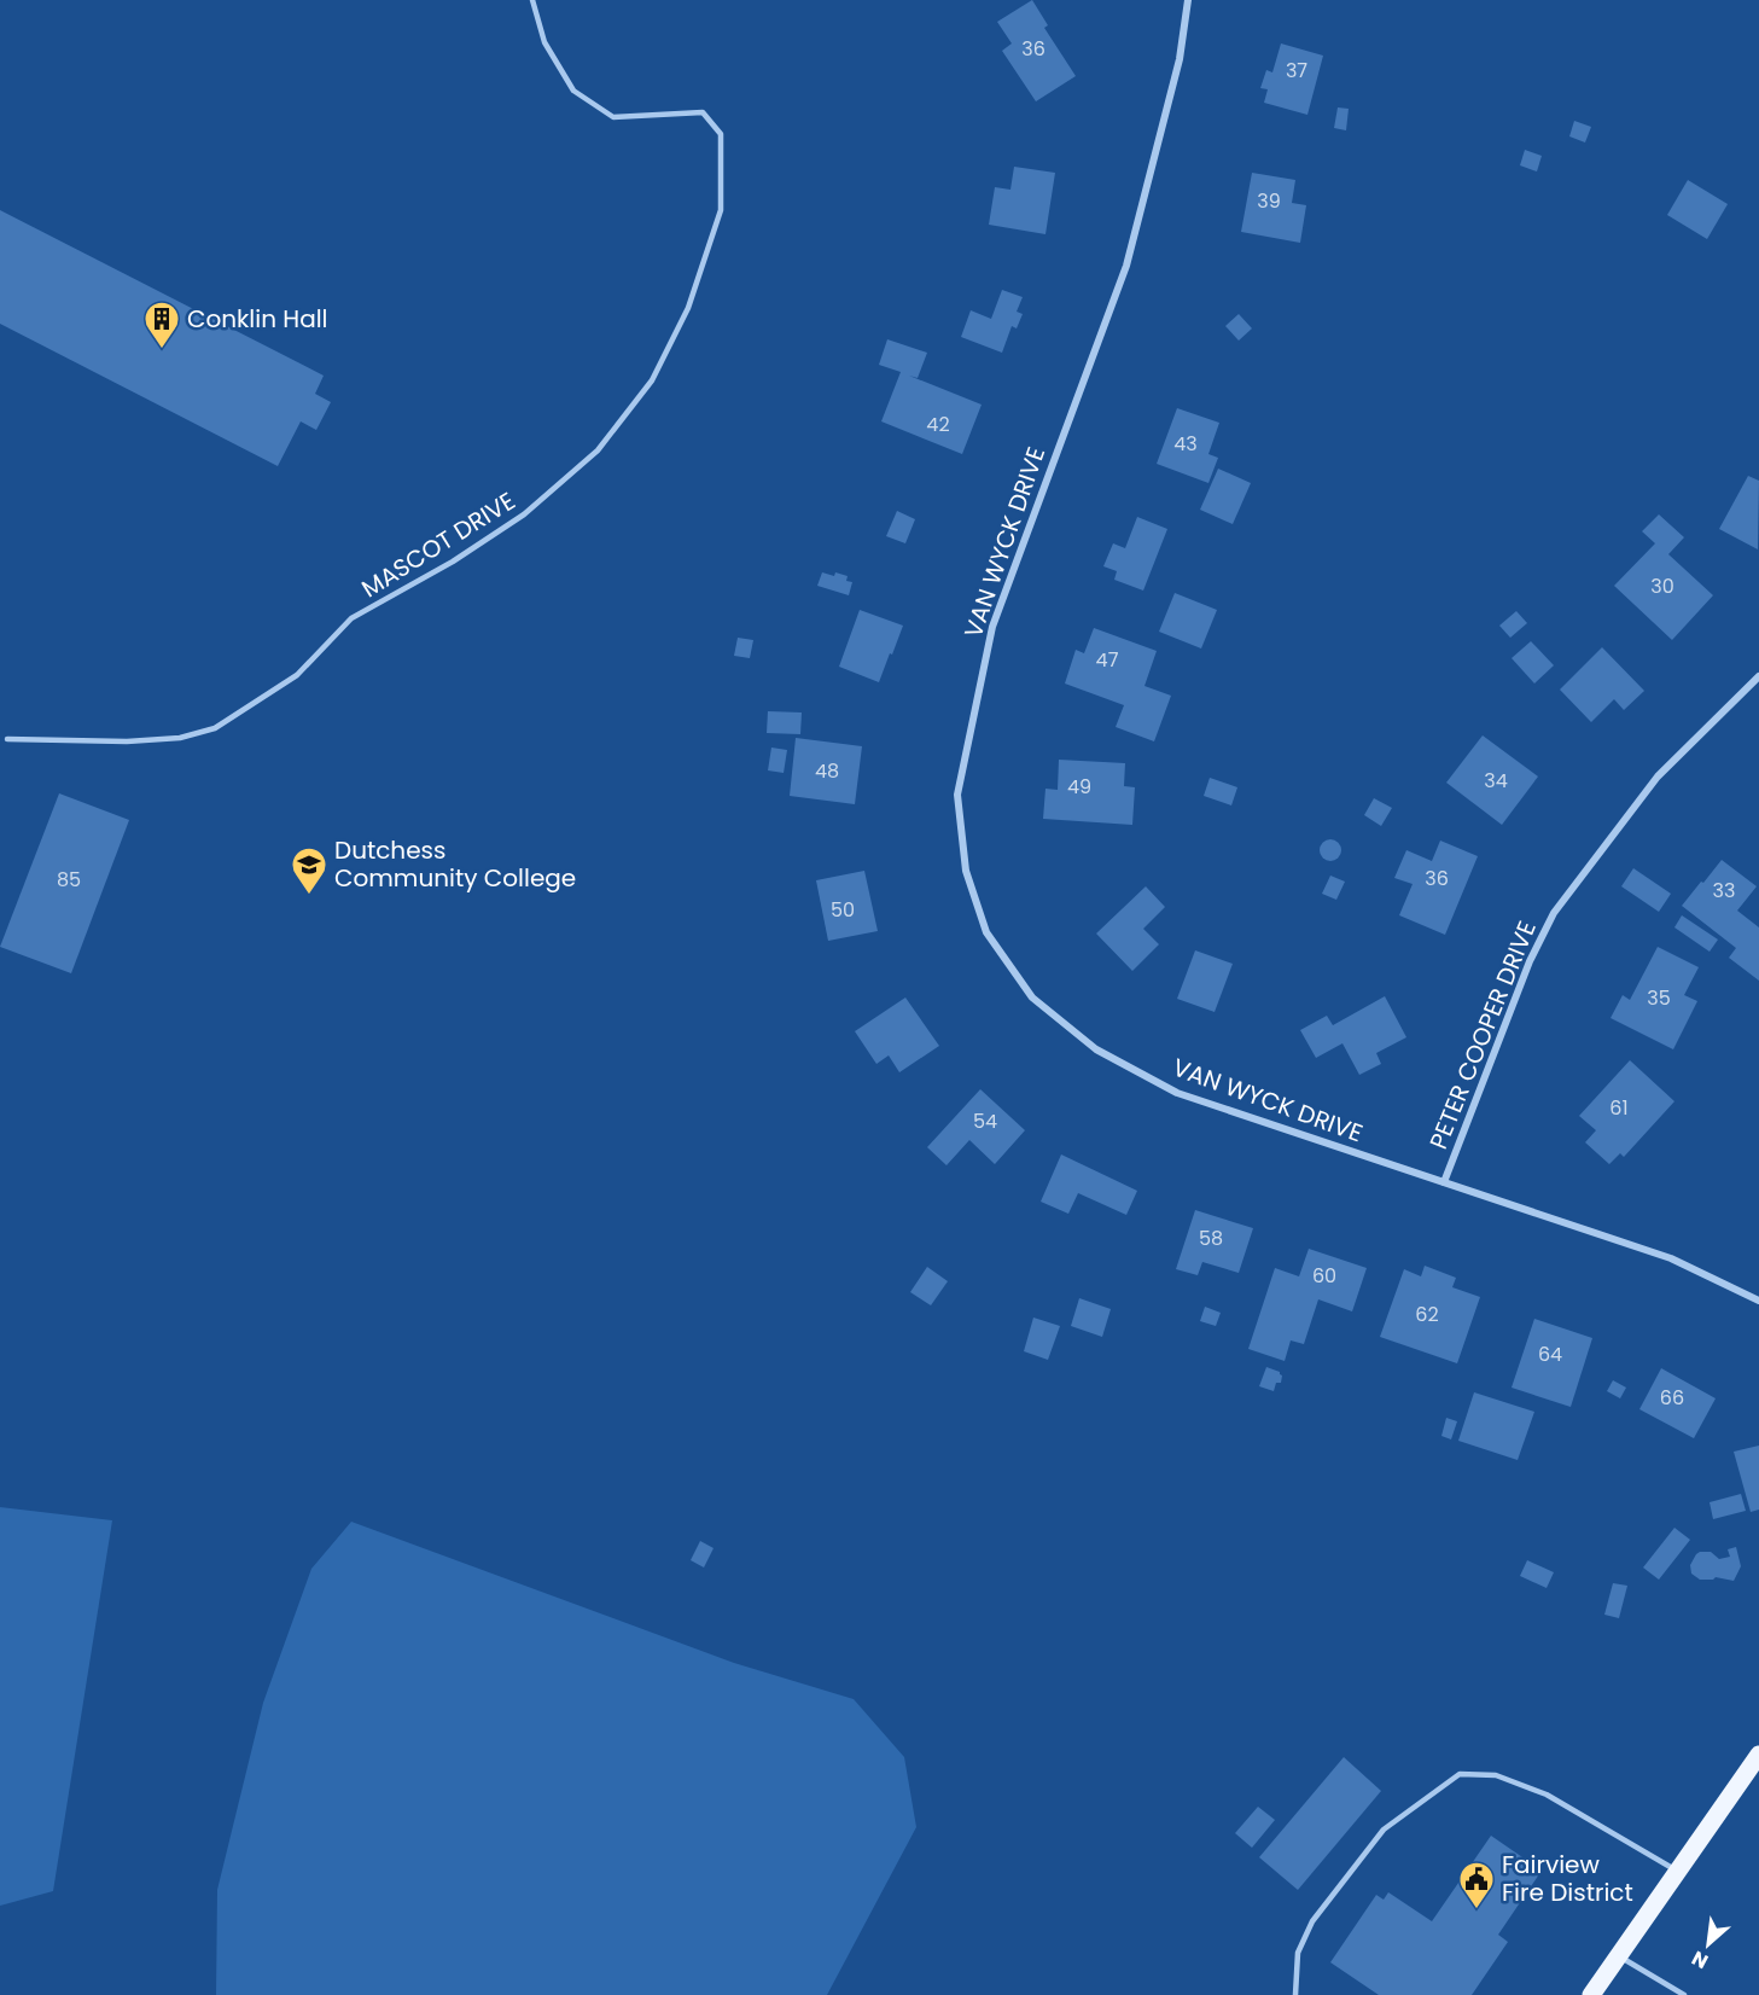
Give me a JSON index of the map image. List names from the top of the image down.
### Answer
{
  "streets": {
    "street": ["VAN WYCK DRIVE", "PETER COOPER DRIVE"],
    "lane": ["MASCOT DRIVE"]
  },
  "crossings": [
    ["VAN WYCK DRIVE", "PETER COOPER DRIVE"]
  ],
  "places": {
    "building": ["Conklin Hall"],
    "school or university": ["Dutchess Community College"],
    "public building": ["Fairview Fire District"]
  },
  "house_numbers": [
    "36",
    "37",
    "39",
    "42",
    "43",
    "30",
    "47",
    "48",
    "34",
    "49",
    "36",
    "85",
    "33",
    "50",
    "35",
    "61",
    "54",
    "58",
    "60",
    "62",
    "64",
    "66"
  ],
  "north": "bottom left"
}
